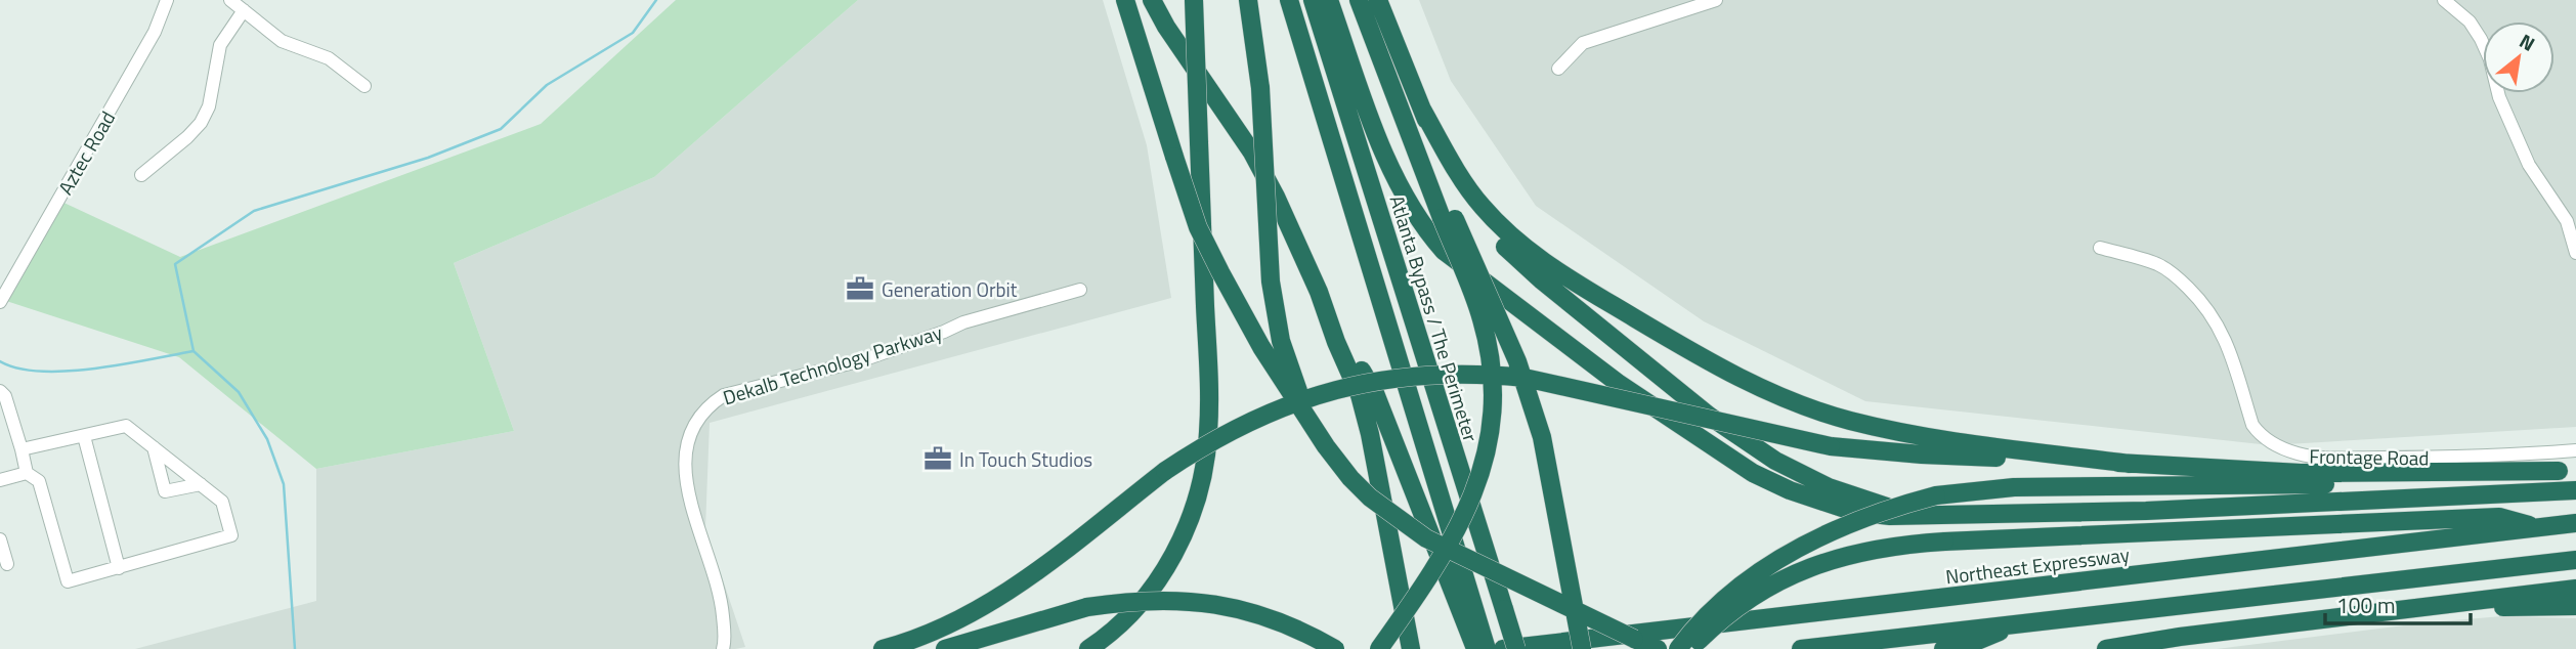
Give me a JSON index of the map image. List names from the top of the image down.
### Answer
{
  "streets": {
    "highway": ["Atlanta Bypass / The Perimeter", "Northeast Expressway"],
    "street": ["Aztec Road", "Dekalb Technology Parkway", "Frontage Road"]
  },
  "places": {
    "office": ["Generation Orbit", "In Touch Studios"]
  },
  "scale_bar": "100 m",
  "north": "top right"
}
